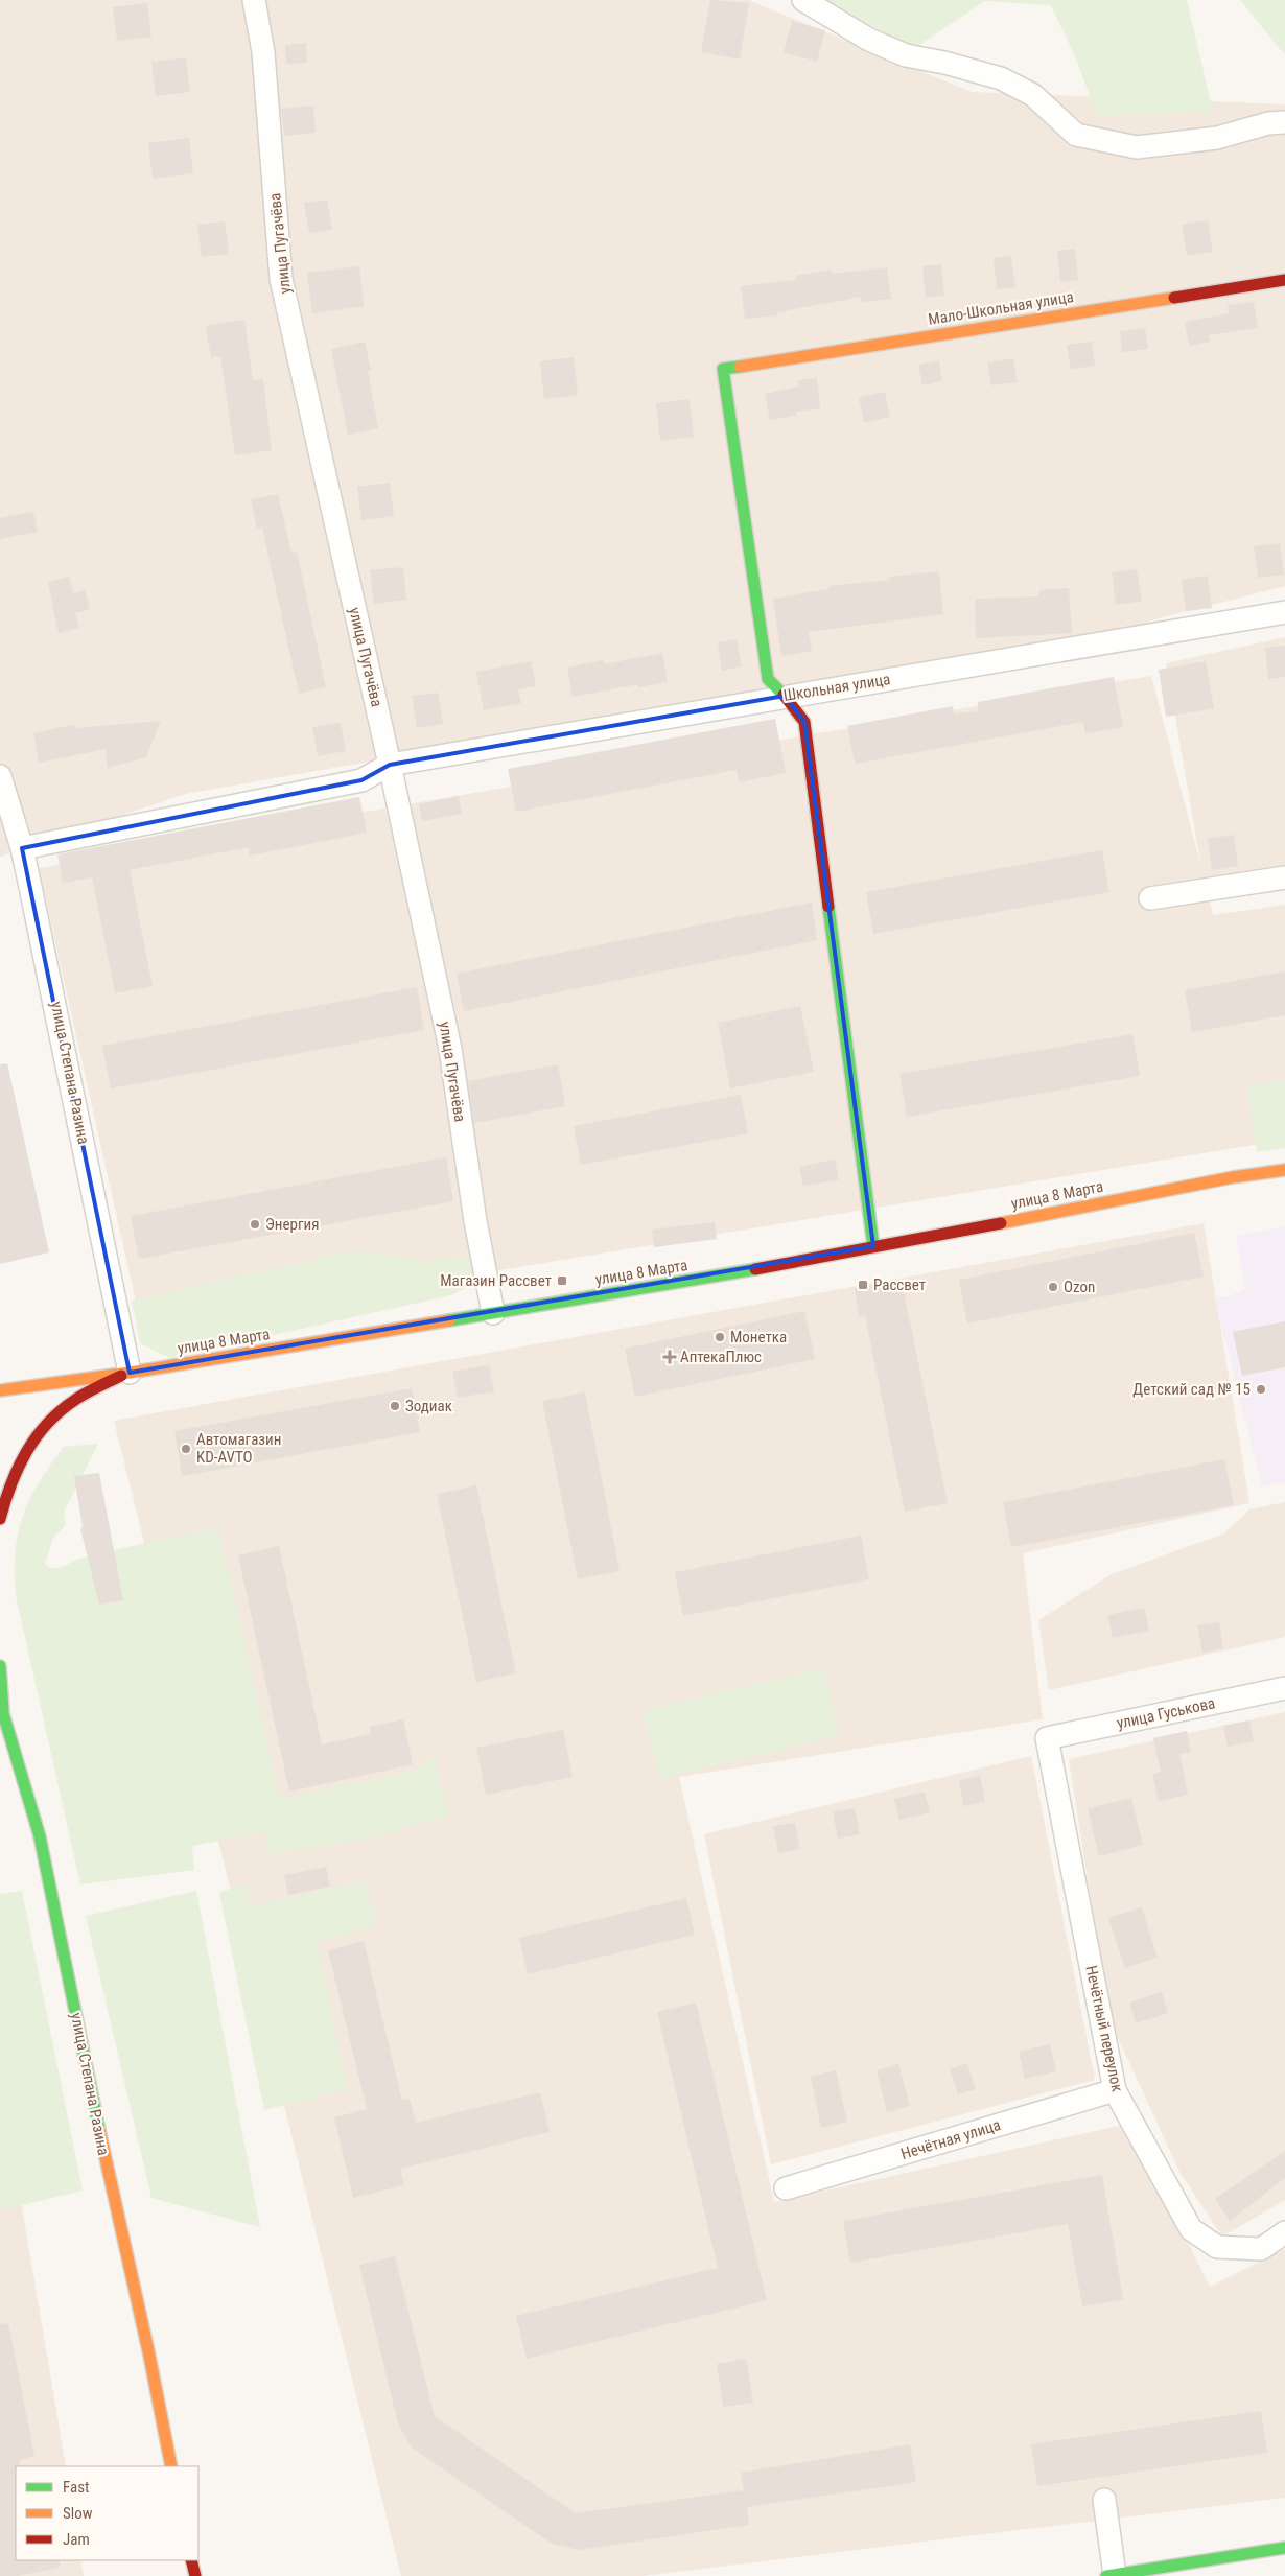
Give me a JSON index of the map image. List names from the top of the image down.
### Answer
{
  "streets": {
    "main road": ["Мало-Школьная улица", "улица Степана Разина", "улица 8 Марта"],
    "street": [
      "улица Пугачёва",
      "Школьная улица",
      "улица Гуськова",
      "Нечётный переулок",
      "Нечётная улица"
    ]
  },
  "crossings": [
    ["улица Пугачёва", "Школьная улица"],
    ["улица Пугачёва", "улица 8 Марта"],
    ["Мало-Школьная улица", "Школьная улица"],
    ["Школьная улица", "улица Степана Разина"],
    ["улица Степана Разина", "улица 8 Марта"],
    ["улица Гуськова", "Нечётный переулок"],
    ["Нечётный переулок", "Нечётная улица"]
  ],
  "places": {
    "other": [
      "Энергия",
      "Ozon",
      "Монетка",
      "Детский сад № 15",
      "Зодиак",
      "Автомагазин KD-AVTO"
    ],
    "transit": ["Магазин Рассвет", "Рассвет"],
    "health": ["АптекаПлюс"]
  },
  "legend": ["Fast", "Slow", "Jam"]
}
